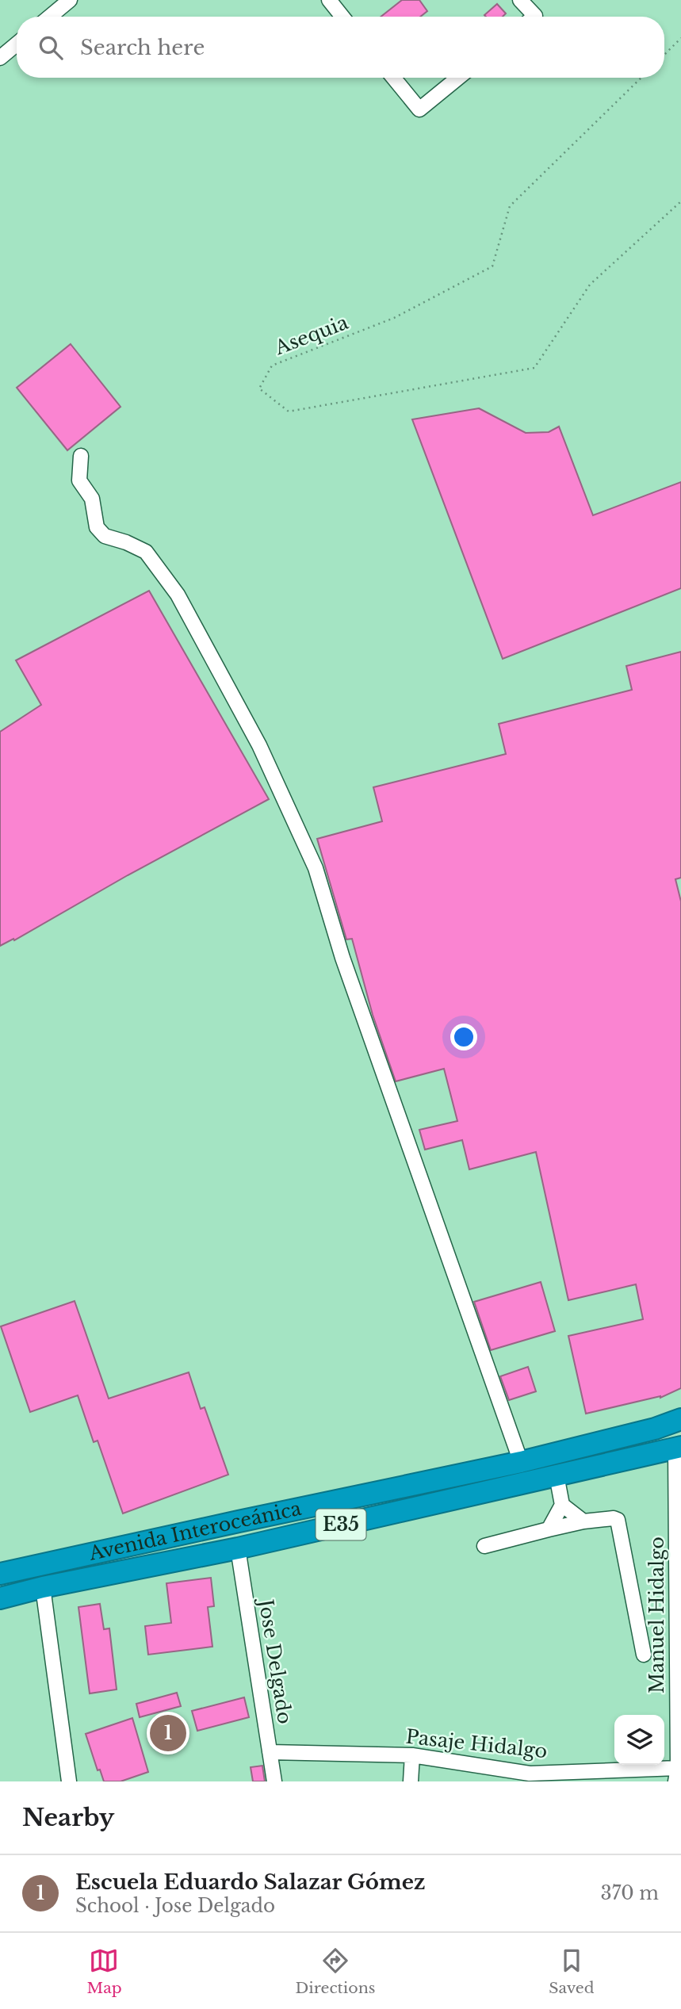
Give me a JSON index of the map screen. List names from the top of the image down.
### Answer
{
  "streets": {
    "highway": ["E35", "Avenida Interoceánica"],
    "street": ["Manuel Hidalgo", "Jose Delgado", "Pasaje Hidalgo"],
    "path": ["Asequia"]
  },
  "crossings": [
    ["Avenida Interoceánica", "Manuel Hidalgo"],
    ["Avenida Interoceánica", "Jose Delgado"],
    ["Manuel Hidalgo", "Pasaje Hidalgo"],
    ["Jose Delgado", "Pasaje Hidalgo"]
  ],
  "page": {
    "search": "Search here",
    "pins": "1",
    "heading": "Nearby",
    "list": [
      {
        "mark": "1",
        "name": "Escuela Eduardo Salazar Gómez",
        "note": "School · Jose Delgado",
        "value": "370 m"
      }
    ],
    "nav": ["Map", "Directions", "Saved"]
  }
}
